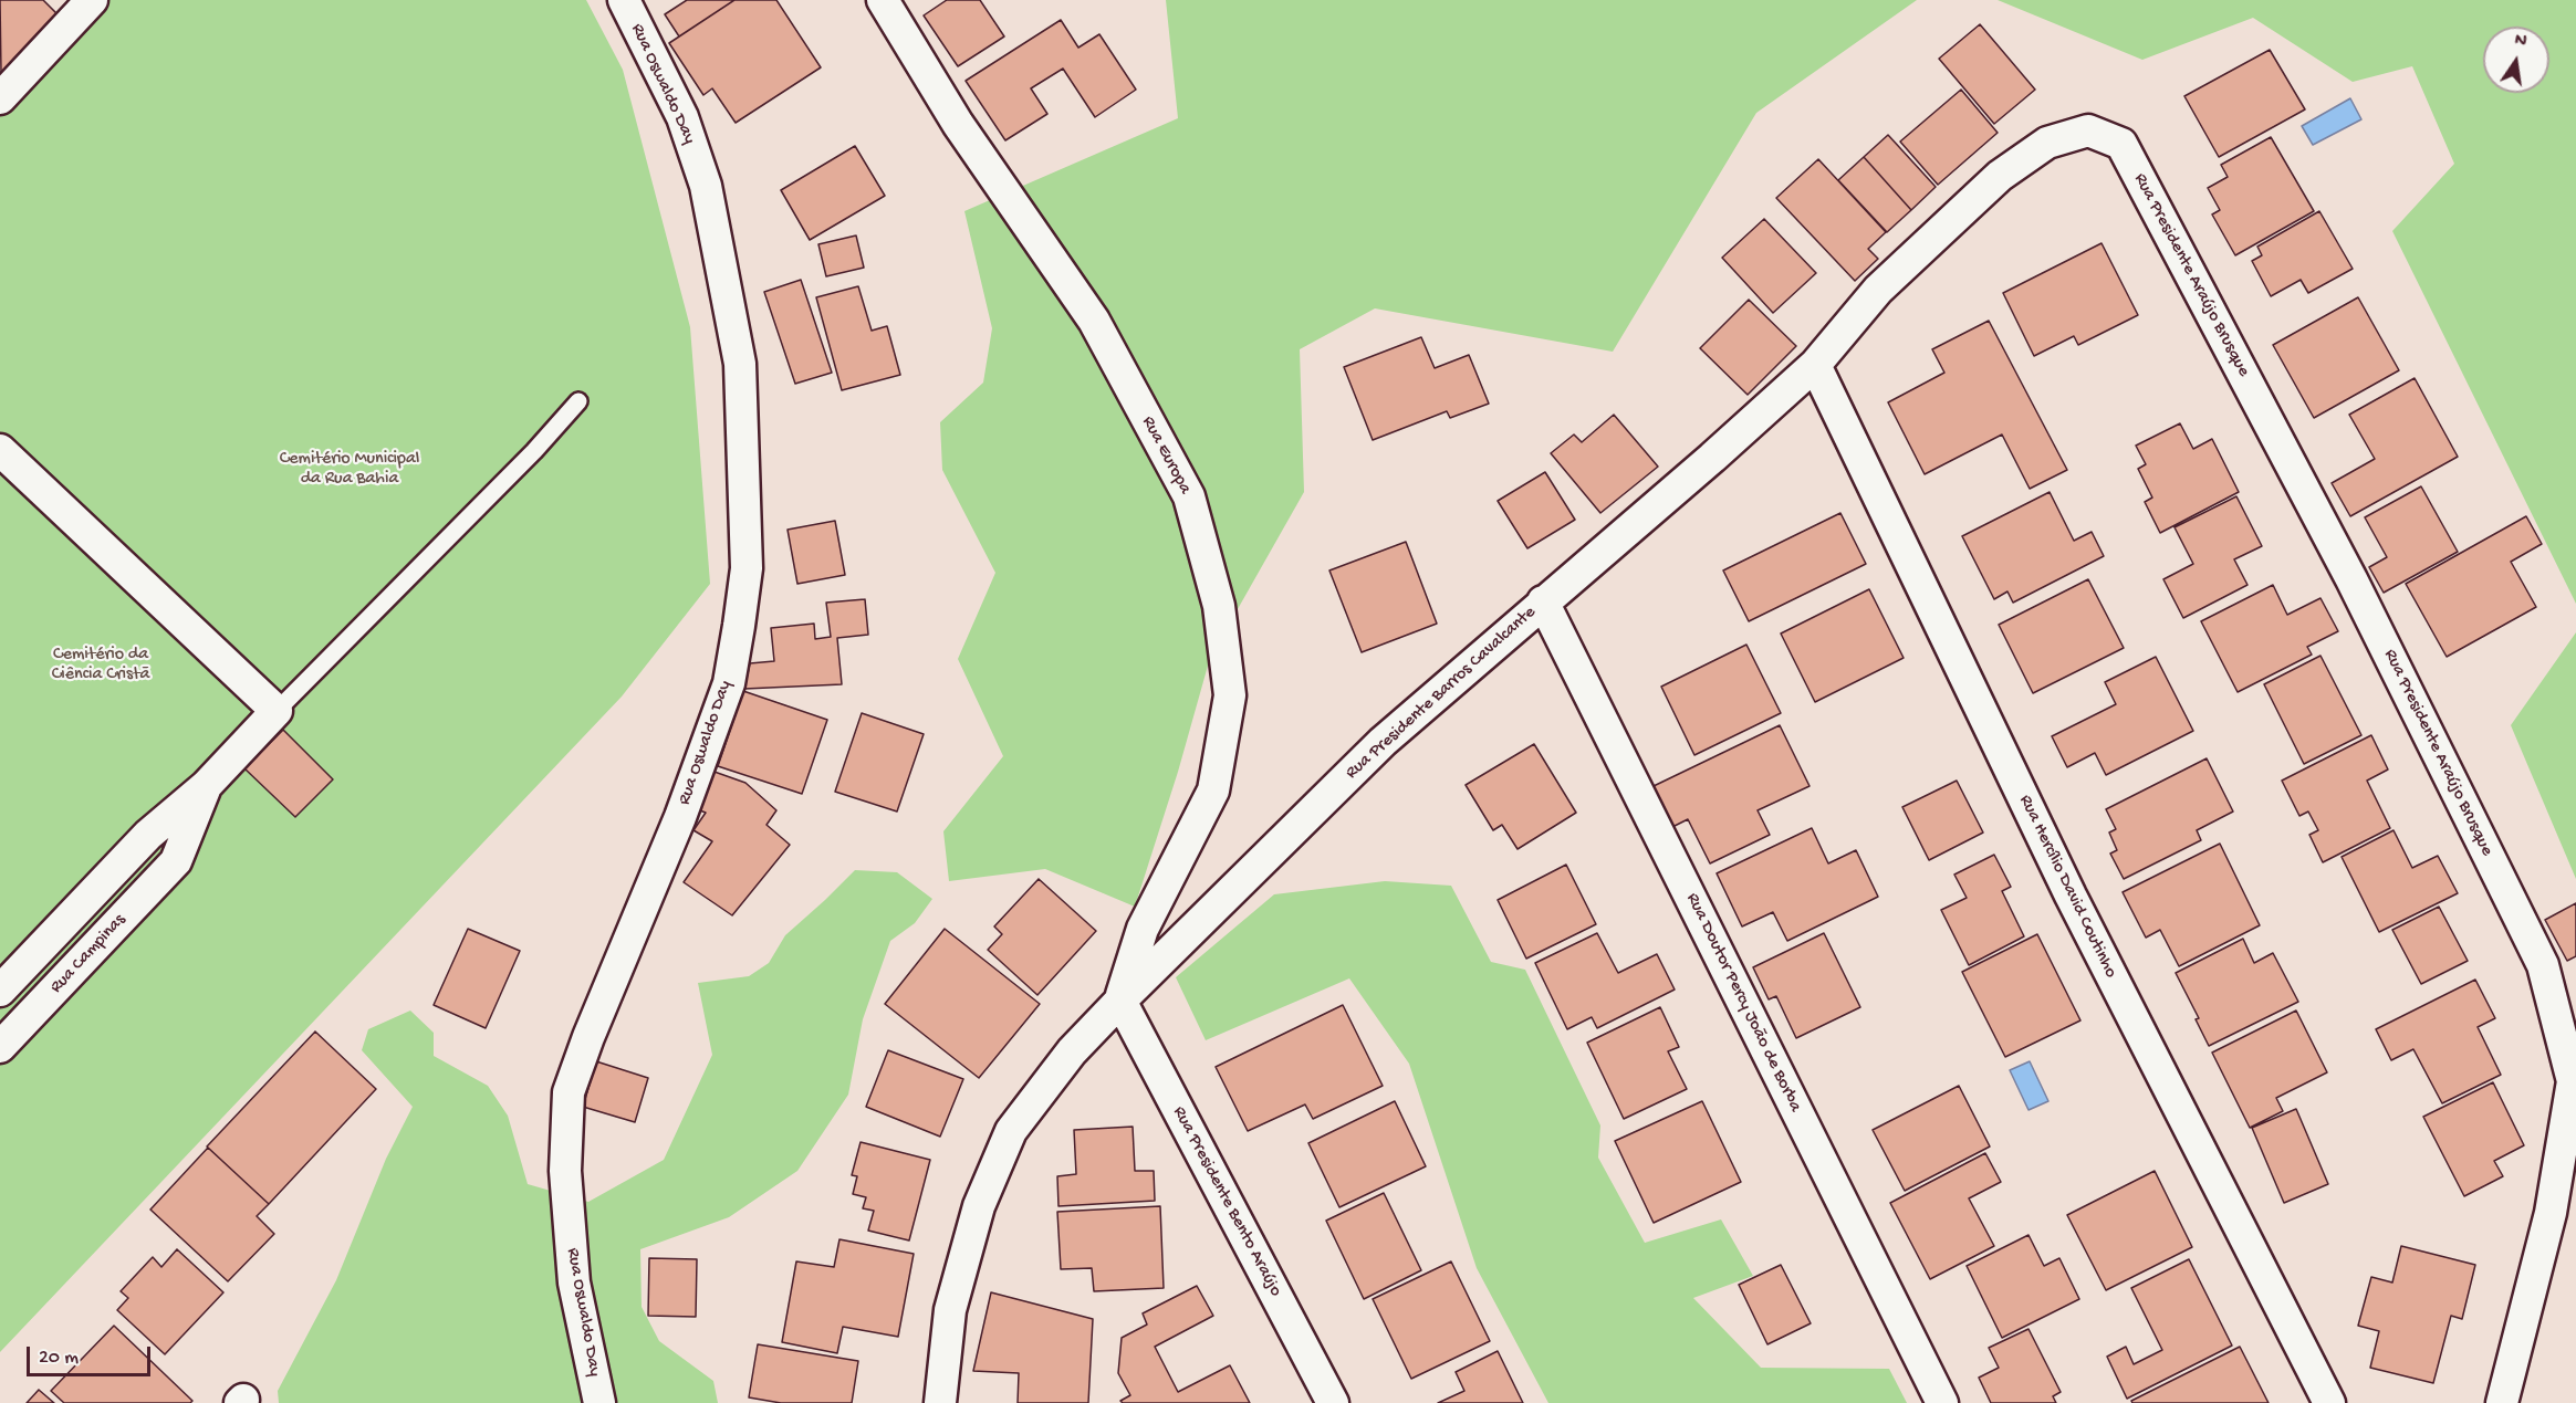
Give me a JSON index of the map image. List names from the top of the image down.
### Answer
{
  "streets": {
    "street": [
      "Rua Oswaldo Day",
      "Rua Presidente Araújo Brusque",
      "Rua Europa",
      "Rua Presidente Barros Cavalcante",
      "Rua Hercílio David Coutinho",
      "Rua Campinas",
      "Rua Doutor Percy João de Borba",
      "Rua Presidente Bento Araújo"
    ]
  },
  "crossings": [
    ["Rua Presidente Araújo Brusque", "Rua Presidente Barros Cavalcante"],
    ["Rua Europa", "Rua Presidente Barros Cavalcante"],
    ["Rua Europa", "Rua Presidente Bento Araújo"],
    ["Rua Presidente Barros Cavalcante", "Rua Hercílio David Coutinho"],
    ["Rua Presidente Barros Cavalcante", "Rua Doutor Percy João de Borba"],
    ["Rua Presidente Barros Cavalcante", "Rua Presidente Bento Araújo"]
  ],
  "parks": ["Cemitério Municipal da Rua Bahia", "Cemitério da Ciência Cristã"],
  "scale_bar": "20 m",
  "north": "top"
}
